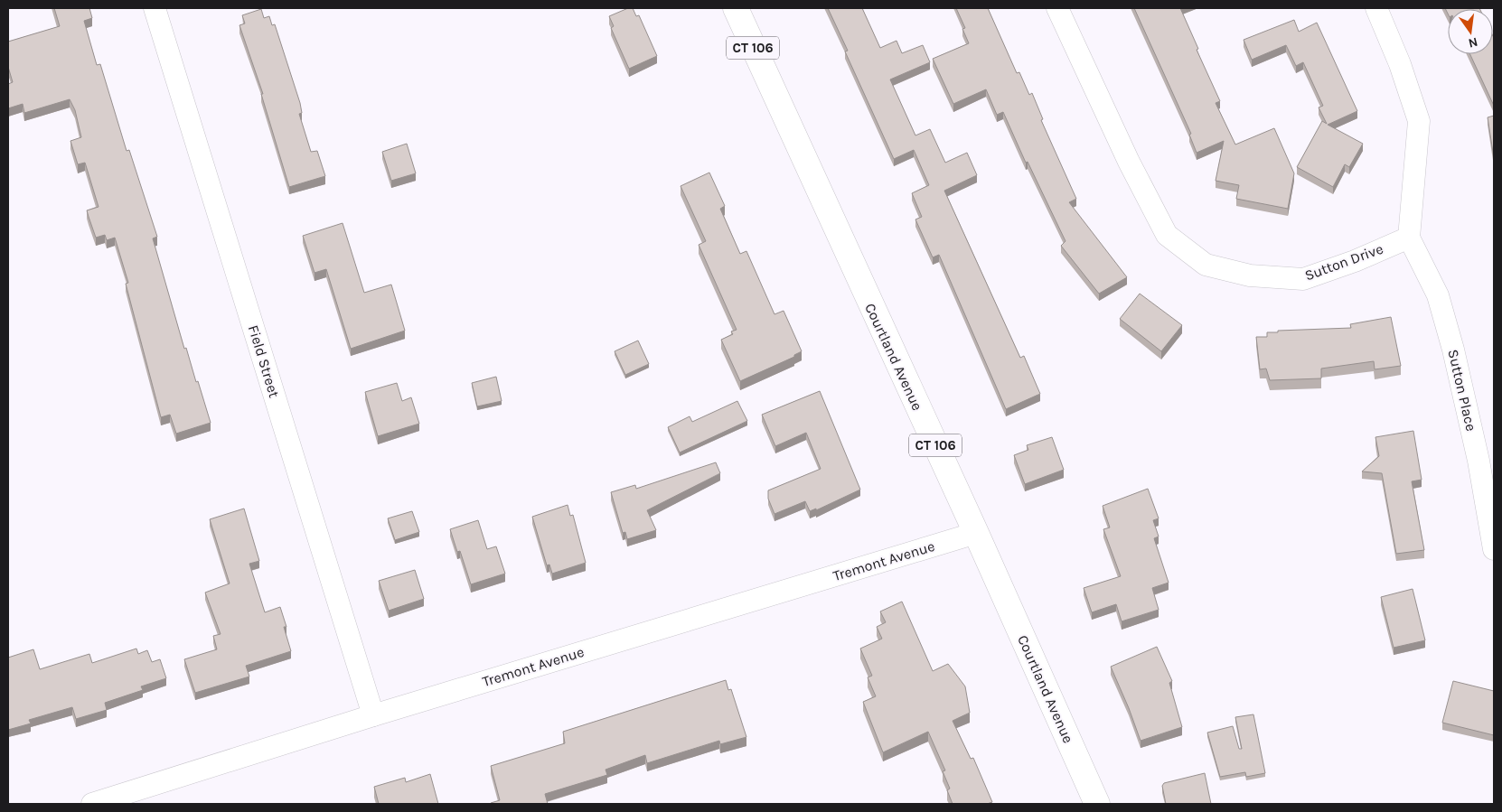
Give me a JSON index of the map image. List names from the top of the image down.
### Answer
{
  "streets": {
    "main road": ["CT 106", "Courtland Avenue"],
    "street": [
      "Sutton Drive",
      "Field Street",
      "Sutton Place",
      "Tremont Avenue"
    ]
  },
  "crossings": [
    ["Sutton Drive", "Sutton Place"],
    ["Courtland Avenue", "Tremont Avenue"],
    ["Field Street", "Tremont Avenue"]
  ],
  "north": "bottom"
}
